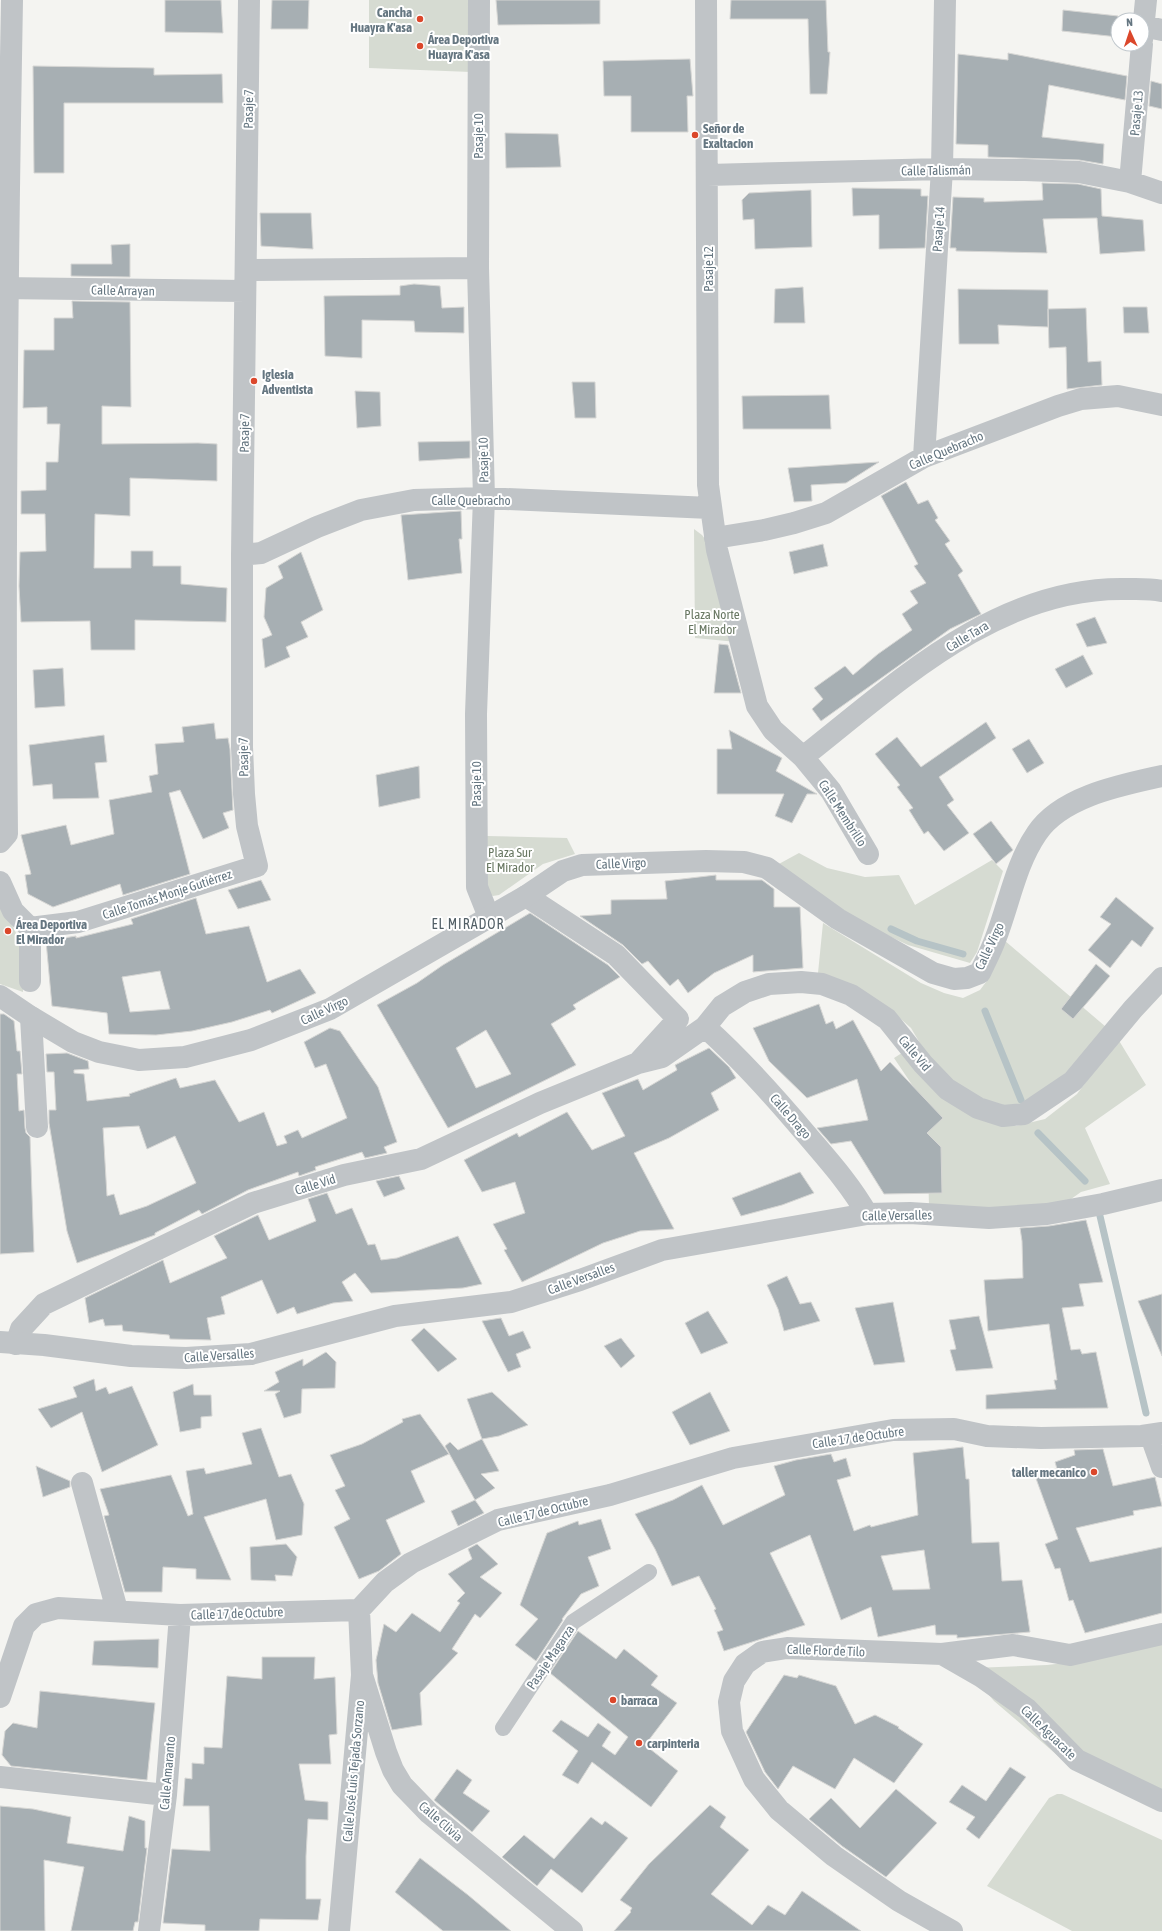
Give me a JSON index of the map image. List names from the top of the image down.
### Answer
{
  "streets": {
    "street": [
      "Pasaje 7",
      "Pasaje 13",
      "Pasaje 10",
      "Calle Talismán",
      "Pasaje 14",
      "Pasaje 12",
      "Calle Arrayan",
      "Calle Quebracho",
      "Calle Tara",
      "Calle Membrillo",
      "Calle Virgo",
      "Calle Tomás Monje Gutiérrez",
      "Calle Vid",
      "Calle Drago",
      "Calle Versalles",
      "Calle 17 de Octubre",
      "Calle Flor de Tilo",
      "Pasaje Magarza",
      "Calle Aguacate",
      "Calle José Luis Tejada Sorzano",
      "Calle Amaranto",
      "Calle Clivia"
    ]
  },
  "crossings": [
    ["Pasaje 7", "Calle Arrayan"],
    ["Pasaje 7", "Calle Quebracho"],
    ["Pasaje 7", "Calle Tomás Monje Gutiérrez"],
    ["Pasaje 13", "Calle Talismán"],
    ["Pasaje 10", "Calle Arrayan"],
    ["Pasaje 10", "Calle Quebracho"],
    ["Pasaje 10", "Calle Virgo"],
    ["Calle Talismán", "Pasaje 14"],
    ["Calle Talismán", "Pasaje 12"],
    ["Pasaje 14", "Calle Quebracho"],
    ["Pasaje 12", "Calle Quebracho"],
    ["Pasaje 12", "Calle Membrillo"],
    ["Calle Quebracho", "Calle Membrillo"],
    ["Calle Tara", "Calle Membrillo"],
    ["Calle Virgo", "Calle Vid"],
    ["Calle Vid", "Calle Drago"],
    ["Calle Vid", "Calle Versalles"],
    ["Calle Drago", "Calle Versalles"],
    ["Calle 17 de Octubre", "Calle José Luis Tejada Sorzano"],
    ["Calle 17 de Octubre", "Calle Amaranto"],
    ["Calle Flor de Tilo", "Calle Aguacate"],
    ["Calle José Luis Tejada Sorzano", "Calle Clivia"]
  ],
  "districts": ["EL MIRADOR"],
  "parks": ["Plaza Norte El Mirador", "Plaza Sur El Mirador"],
  "places": [
    "Cancha Huayra K'asa",
    "Área Deportiva Huayra K'asa",
    "Señor de Exaltacion",
    "Iglesia Adventista",
    "Área Deportiva El Mirador",
    "taller mecanico",
    "barraca",
    "carpinteria"
  ],
  "north": "top"
}
